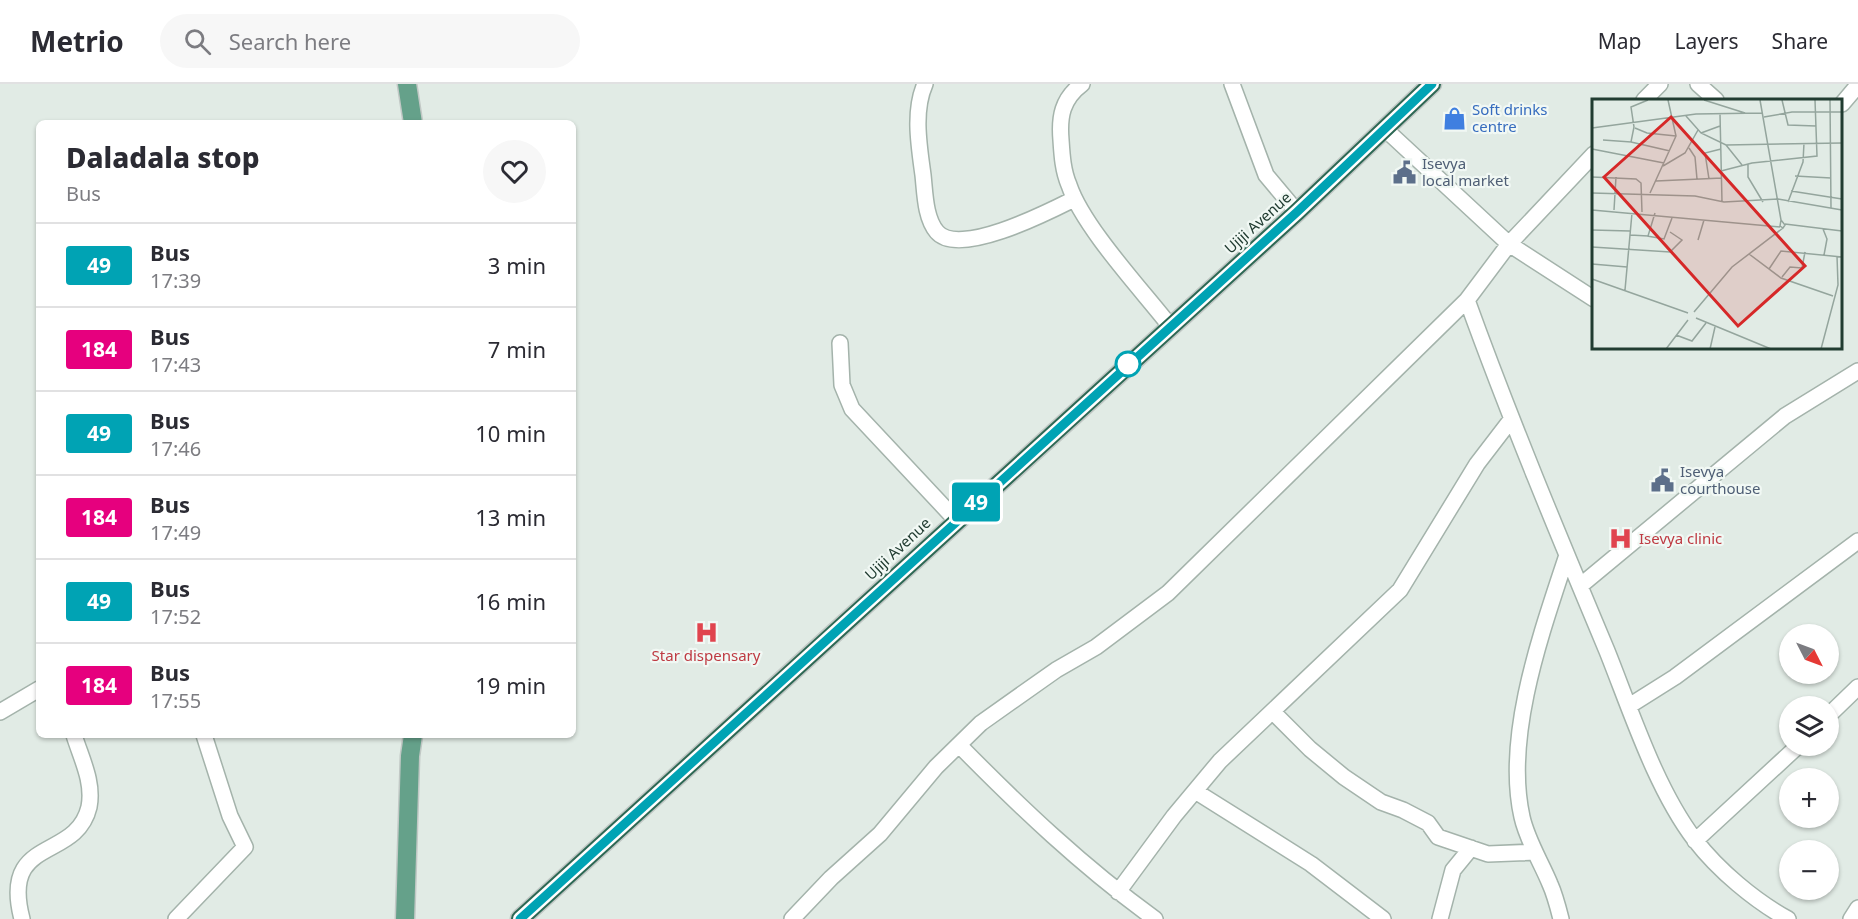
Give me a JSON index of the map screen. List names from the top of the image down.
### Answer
{
  "streets": {
    "highway": ["Ujiji Avenue"]
  },
  "places": {
    "shop": ["Soft drinks centre"],
    "public building": ["Isevya local market", "Isevya courthouse"],
    "hospital": ["Isevya clinic", "Star dispensary"]
  },
  "lines": ["bus line 49"],
  "north": "bottom right",
  "page": {
    "header": "Metrio",
    "search": "Search here",
    "nav": ["Map", "Layers", "Share"],
    "on_map": "49",
    "heading": ["Daladala stop", "Bus"],
    "list": [
      {
        "mark": "49",
        "name": "Bus",
        "note": "17:39",
        "value": "3 min"
      },
      {
        "mark": "184",
        "name": "Bus",
        "note": "17:43",
        "value": "7 min"
      },
      {
        "mark": "49",
        "name": "Bus",
        "note": "17:46",
        "value": "10 min"
      },
      {
        "mark": "184",
        "name": "Bus",
        "note": "17:49",
        "value": "13 min"
      },
      {
        "mark": "49",
        "name": "Bus",
        "note": "17:52",
        "value": "16 min"
      },
      {
        "mark": "184",
        "name": "Bus",
        "note": "17:55",
        "value": "19 min"
      }
    ],
    "map_buttons": ["+", "−"]
  }
}
